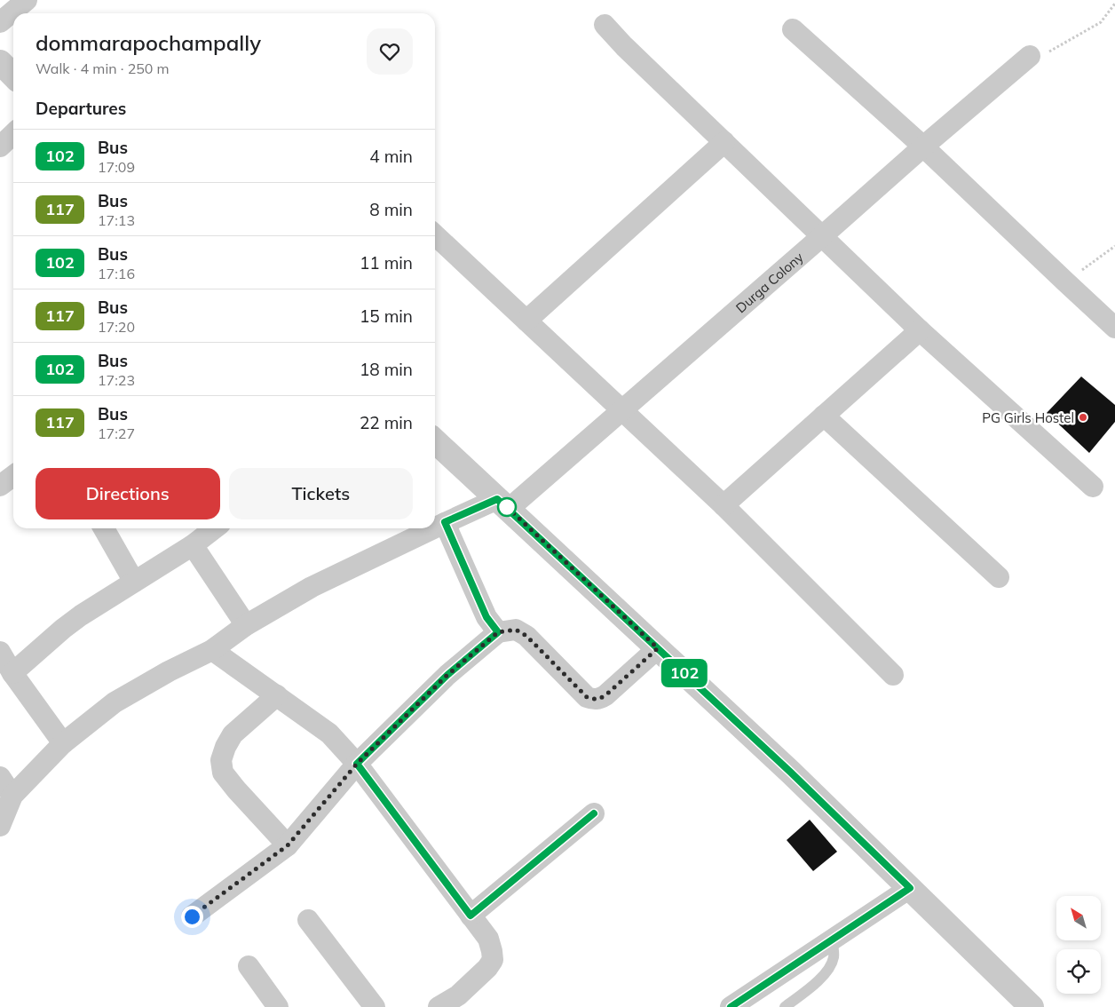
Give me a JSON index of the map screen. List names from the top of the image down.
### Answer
{
  "streets": {
    "street": ["Durga Colony"]
  },
  "places": ["PG Girls Hostel"],
  "lines": ["bus line 102"],
  "north": "top left",
  "page": {
    "on_map": "102",
    "heading": [
      ["dommarapochampally", "Walk · 4 min · 250 m"],
      "Departures"
    ],
    "list": [
      {
        "mark": "102",
        "name": "Bus",
        "note": "17:09",
        "value": "4 min"
      },
      {
        "mark": "117",
        "name": "Bus",
        "note": "17:13",
        "value": "8 min"
      },
      {
        "mark": "102",
        "name": "Bus",
        "note": "17:16",
        "value": "11 min"
      },
      {
        "mark": "117",
        "name": "Bus",
        "note": "17:20",
        "value": "15 min"
      },
      {
        "mark": "102",
        "name": "Bus",
        "note": "17:23",
        "value": "18 min"
      },
      {
        "mark": "117",
        "name": "Bus",
        "note": "17:27",
        "value": "22 min"
      }
    ],
    "buttons": ["Directions", "Tickets"]
  }
}
